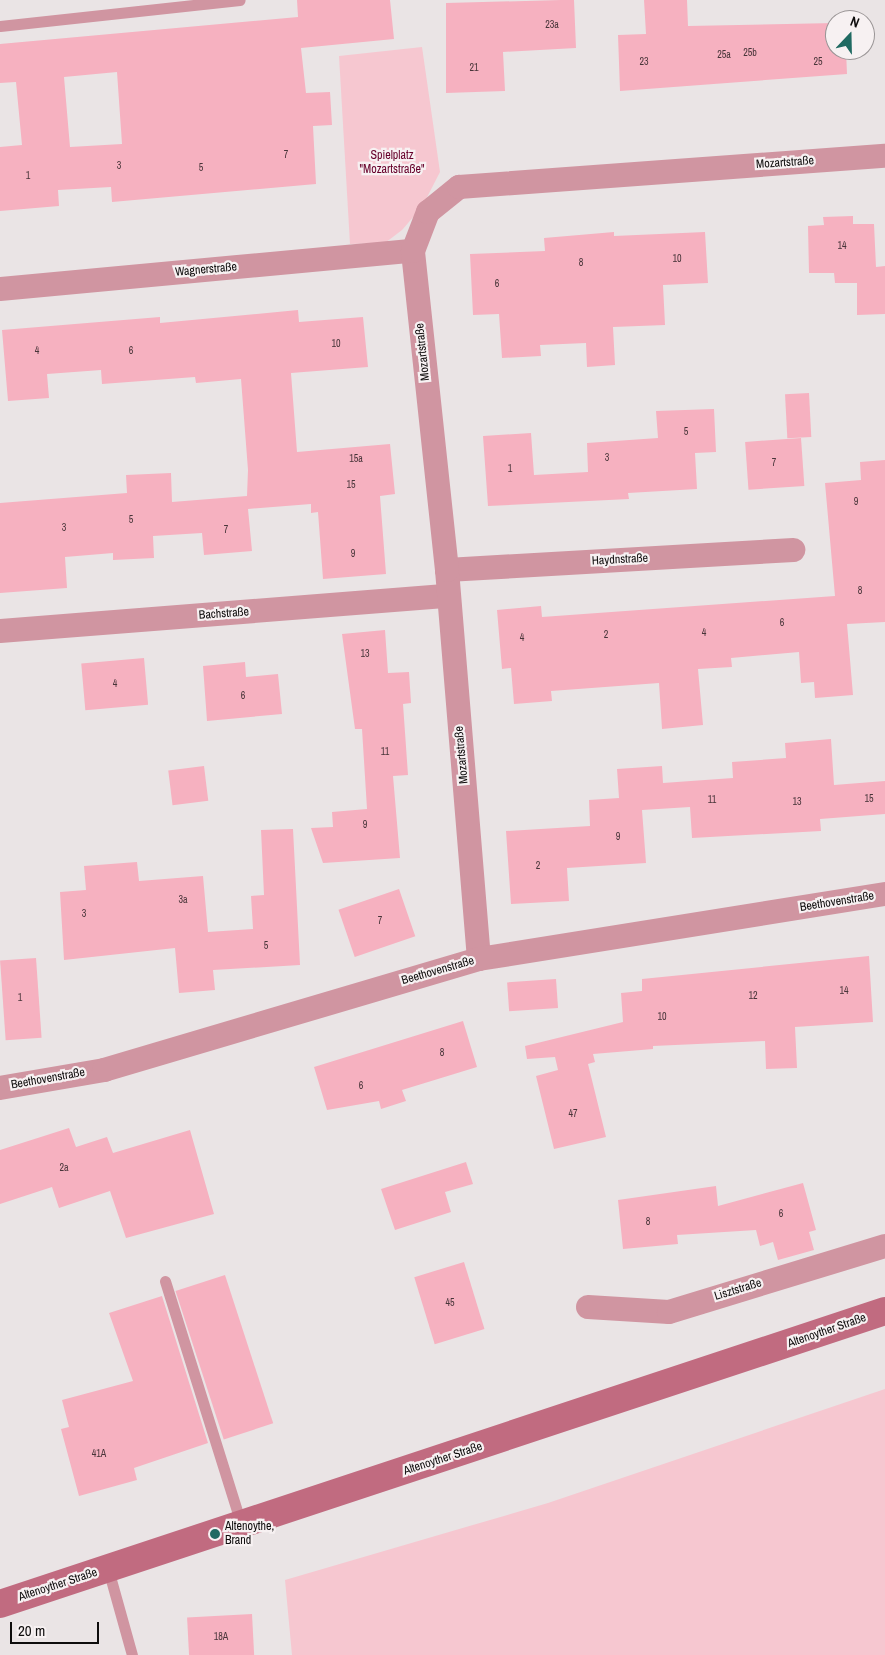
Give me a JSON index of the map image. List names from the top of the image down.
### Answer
{
  "streets": {
    "main road": ["Altenoyther Straße"],
    "street": [
      "Mozartstraße",
      "Wagnerstraße",
      "Haydnstraße",
      "Bachstraße",
      "Beethovenstraße",
      "Lisztstraße"
    ]
  },
  "crossings": [
    ["Mozartstraße", "Wagnerstraße"],
    ["Mozartstraße", "Haydnstraße"],
    ["Mozartstraße", "Bachstraße"],
    ["Mozartstraße", "Beethovenstraße"]
  ],
  "parks": ["Spielplatz \"Mozartstraße\""],
  "places": ["Altenoythe, Brand"],
  "house_numbers": [
    "23a",
    "25b",
    "25a",
    "23",
    "25",
    "21",
    "7",
    "3",
    "5",
    "1",
    "14",
    "10",
    "8",
    "6",
    "10",
    "4",
    "6",
    "5",
    "3",
    "15a",
    "7",
    "1",
    "15",
    "9",
    "5",
    "3",
    "7",
    "9",
    "8",
    "6",
    "4",
    "2",
    "4",
    "13",
    "4",
    "6",
    "11",
    "15",
    "11",
    "13",
    "9",
    "9",
    "2",
    "3a",
    "3",
    "7",
    "5",
    "14",
    "12",
    "1",
    "10",
    "8",
    "6",
    "47",
    "2a",
    "6",
    "8",
    "45",
    "41A",
    "18A"
  ],
  "scale_bar": "20 m",
  "north": "top"
}
